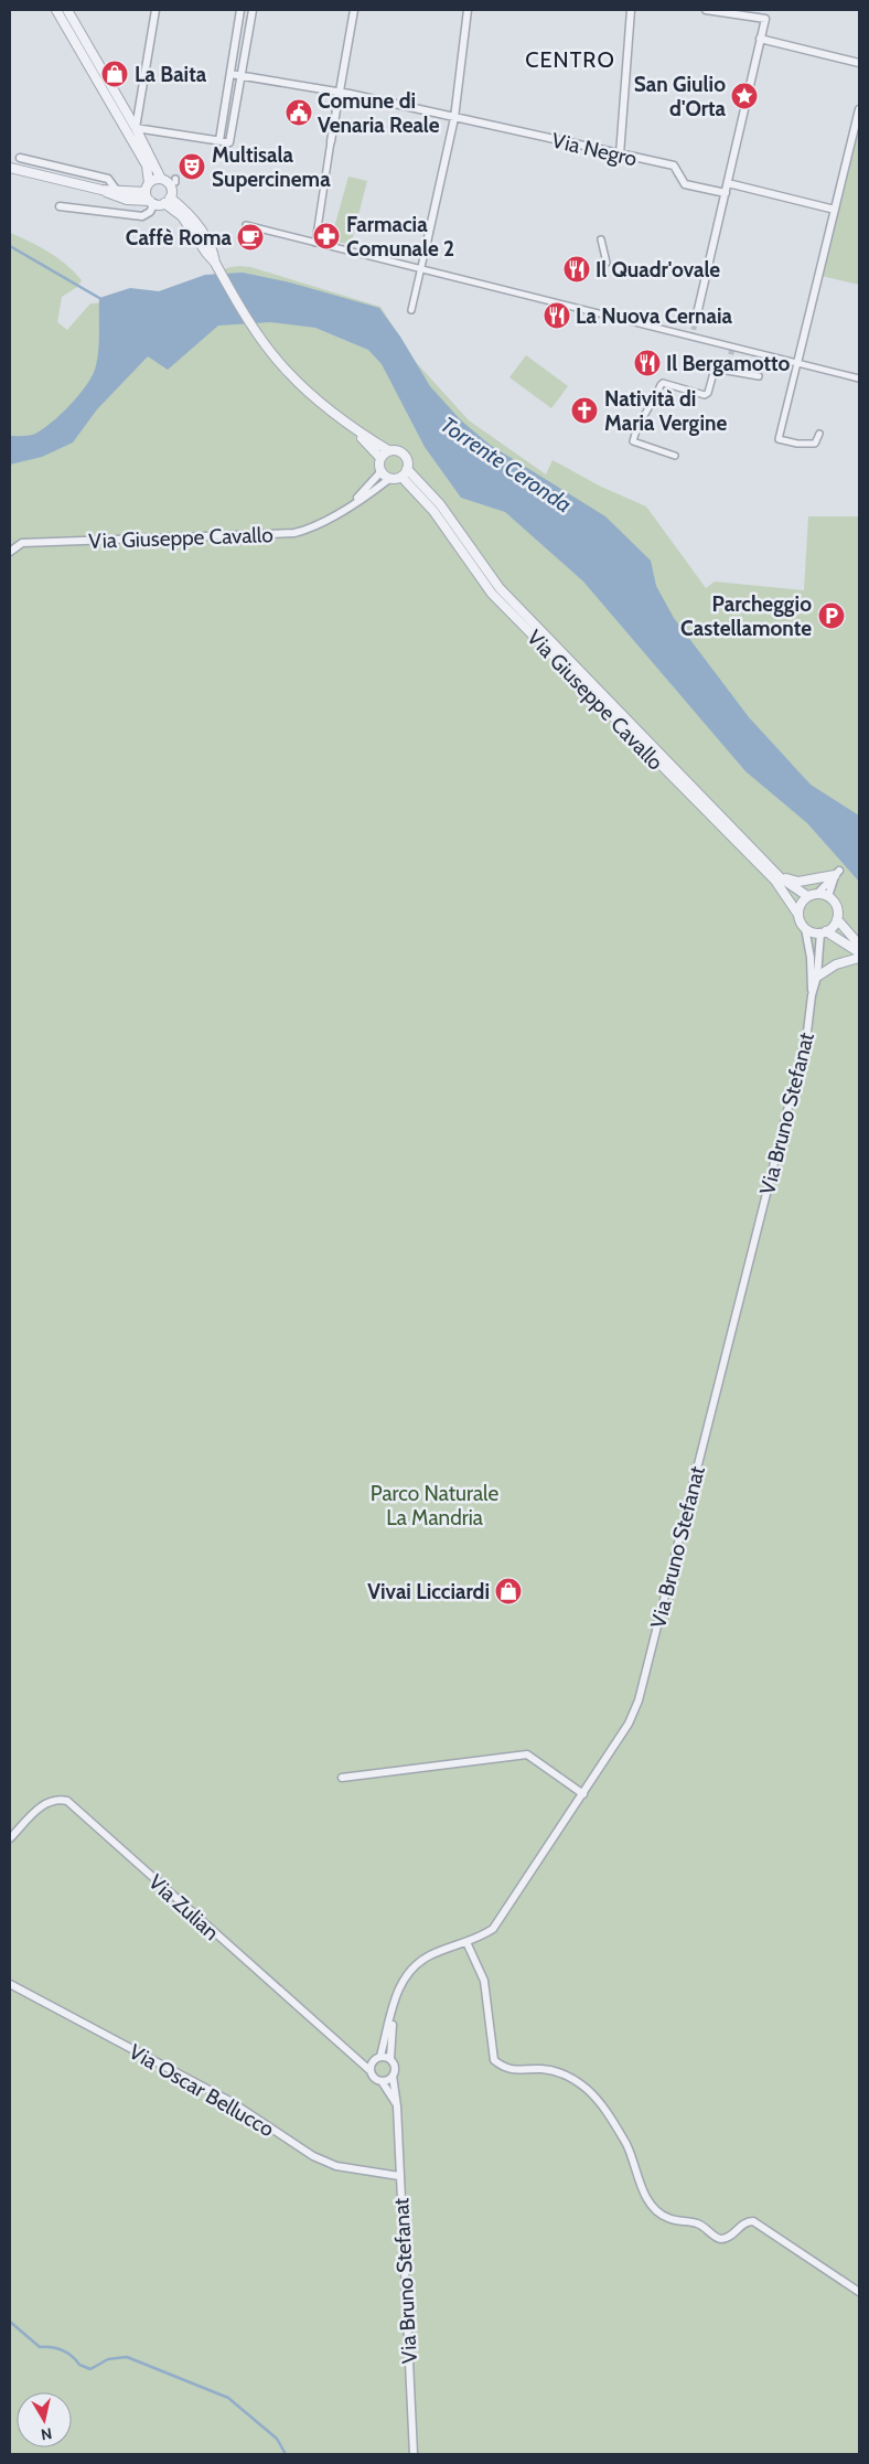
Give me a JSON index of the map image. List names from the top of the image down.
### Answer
{
  "streets": {
    "street": [
      "Via Negro",
      "Via Giuseppe Cavallo",
      "Via Bruno Stefanat",
      "Via Zulian",
      "Via Oscar Bellucco"
    ]
  },
  "crossings": [
    ["Via Giuseppe Cavallo", "Via Bruno Stefanat"],
    ["Via Bruno Stefanat", "Via Zulian"],
    ["Via Bruno Stefanat", "Via Oscar Bellucco"]
  ],
  "districts": ["CENTRO"],
  "water": ["Torrente Ceronda"],
  "parks": ["Parco Naturale La Mandria"],
  "places": {
    "shop": ["La Baita", "Vivai Licciardi"],
    "place": ["San Giulio d'Orta"],
    "public building": ["Comune di Venaria Reale"],
    "theatre": ["Multisala Supercinema"],
    "pharmacy": ["Farmacia Comunale 2"],
    "cafe": ["Caffè Roma"],
    "restaurant": ["Il Quadr'ovale", "La Nuova Cernaia", "Il Bergamotto"],
    "church": ["Natività di Maria Vergine"],
    "parking": ["Parcheggio Castellamonte"]
  },
  "north": "bottom"
}
